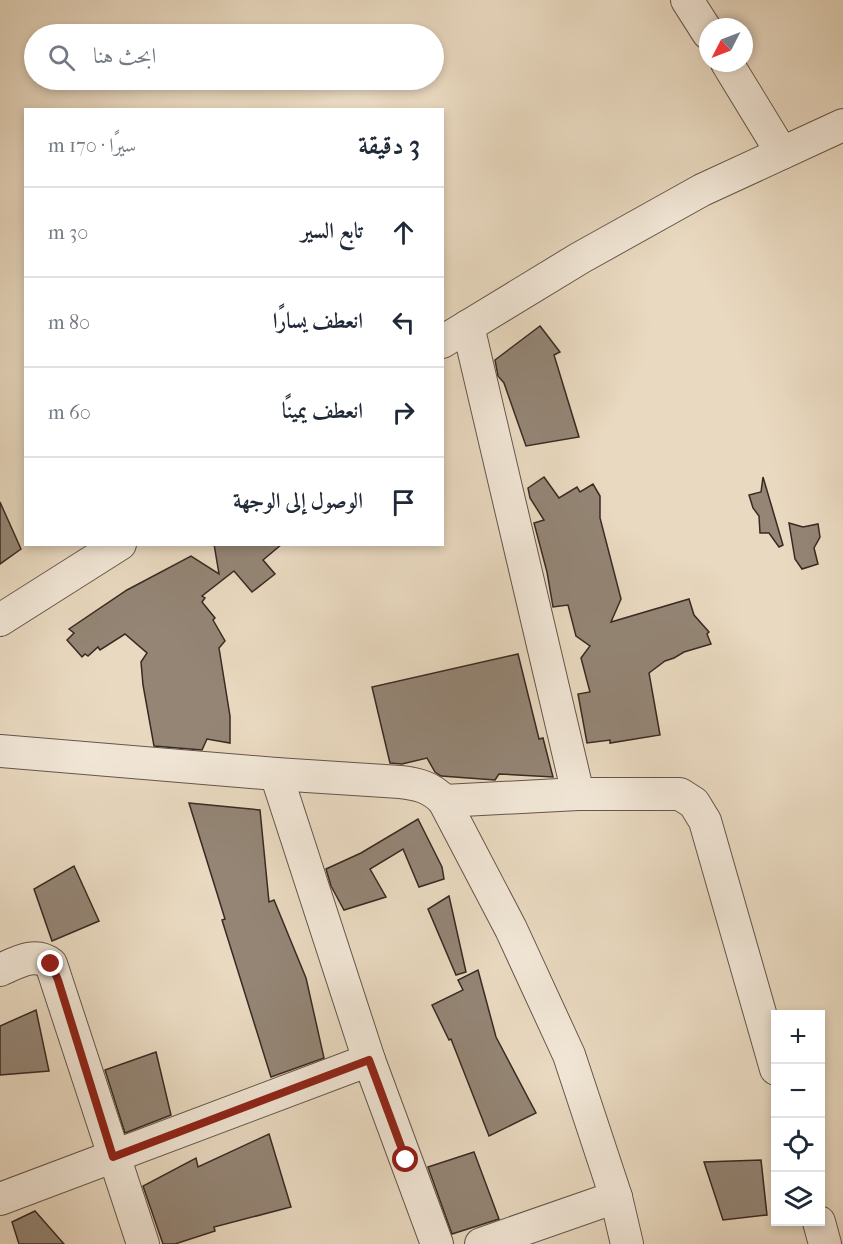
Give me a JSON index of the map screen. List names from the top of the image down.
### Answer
{
  "north": "bottom left",
  "page": {
    "search": "ابحث هنا",
    "heading": ["3 دقيقة", "سيرًا · 170 m"],
    "list": [
      ["تابع السير", "30 m"],
      ["انعطف يسارًا", "80 m"],
      ["انعطف يمينًا", "60 m"],
      "الوصول إلى الوجهة"
    ],
    "map_buttons": ["+", "−"]
  }
}
